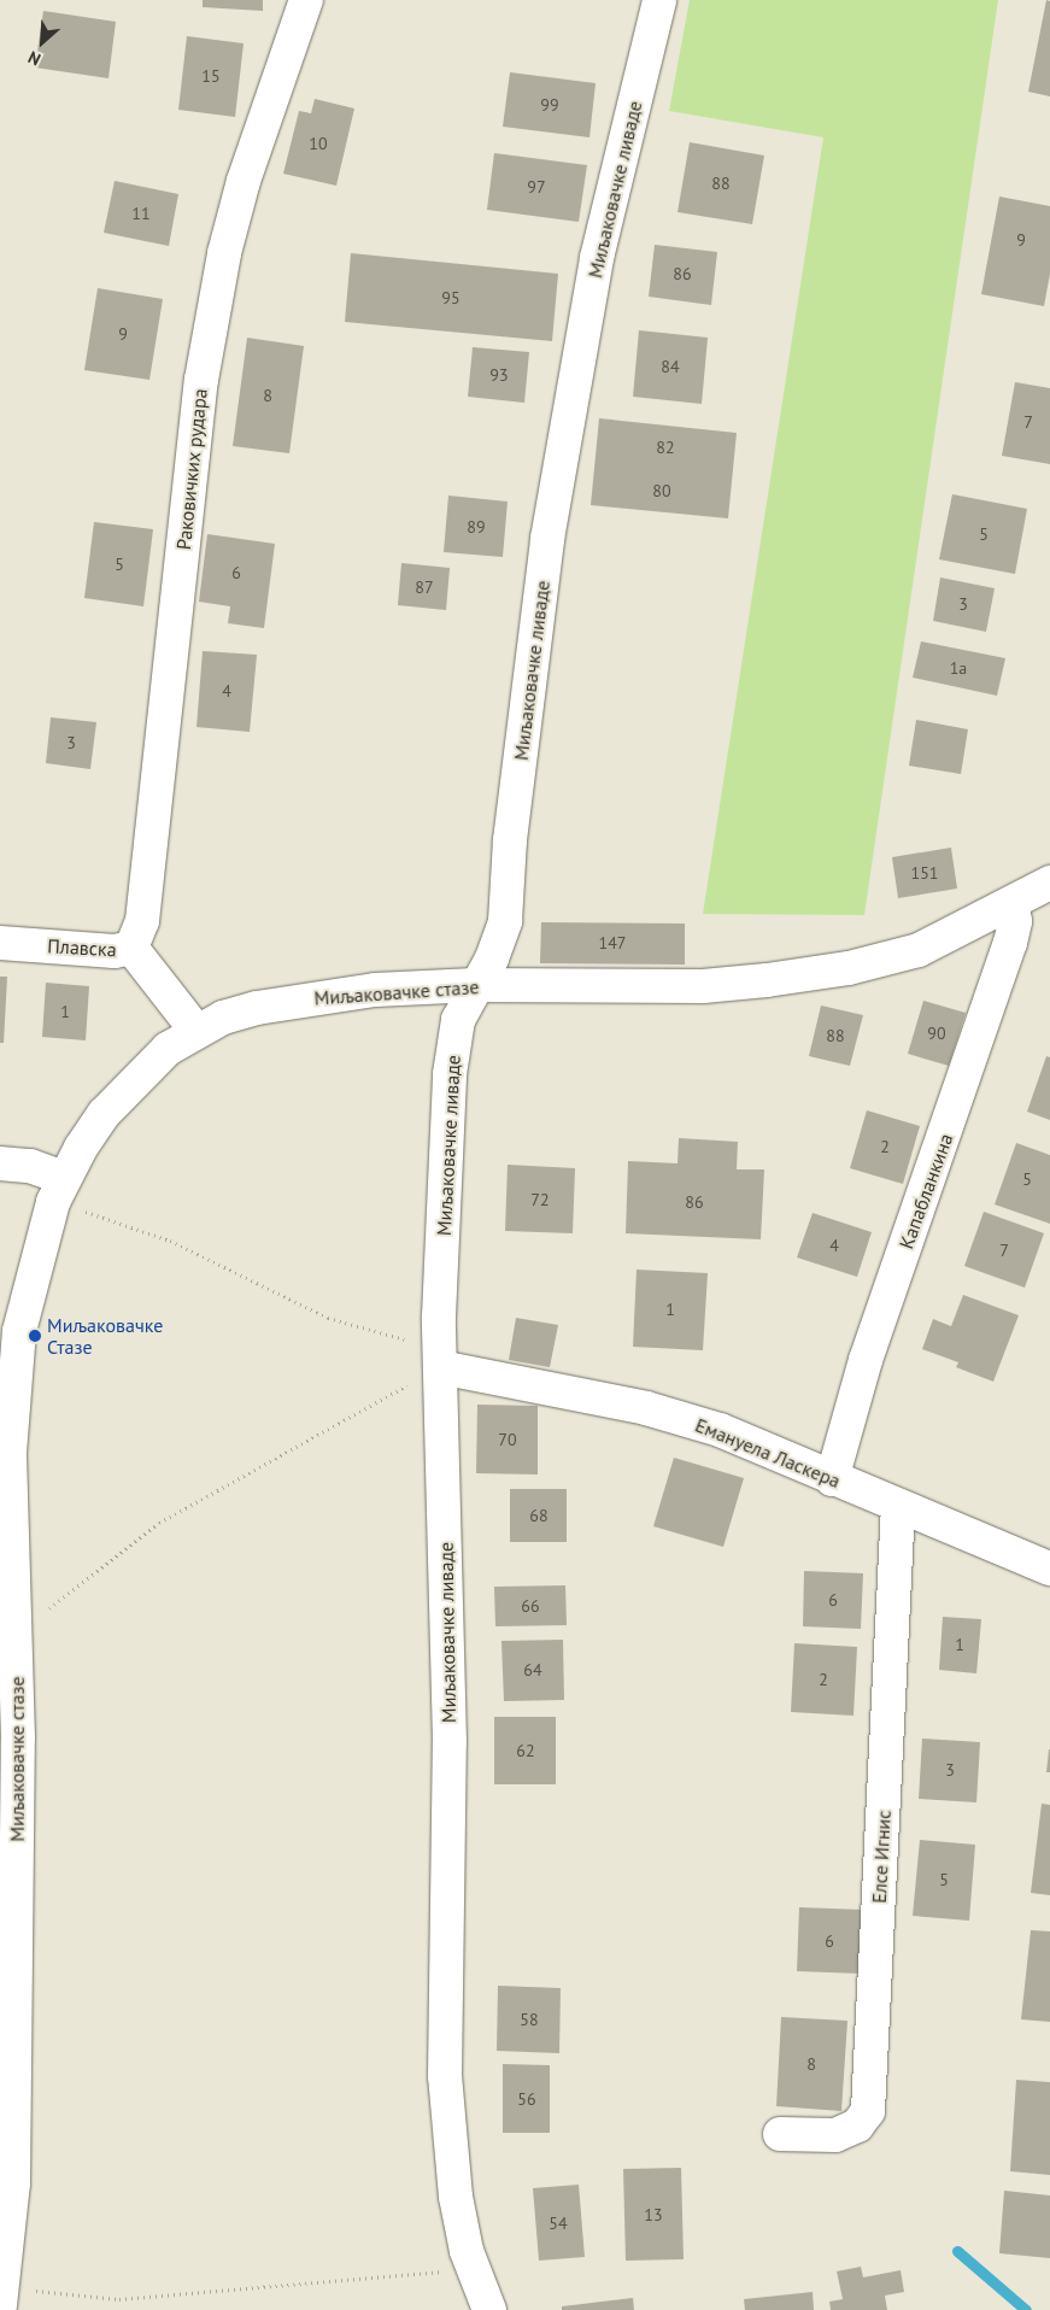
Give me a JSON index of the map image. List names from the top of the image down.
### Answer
{
  "streets": {
    "street": [
      "Миљаковачке ливаде",
      "Раковичких рудара",
      "Плавска",
      "Миљаковачке стазе",
      "Капабланкина",
      "Емануела Ласкера",
      "Елсе Игнис"
    ]
  },
  "crossings": [
    ["Миљаковачке ливаде", "Миљаковачке стазе"],
    ["Миљаковачке ливаде", "Емануела Ласкера"],
    ["Раковичких рудара", "Плавска"],
    ["Плавска", "Миљаковачке стазе"],
    ["Миљаковачке стазе", "Капабланкина"],
    ["Капабланкина", "Емануела Ласкера"],
    ["Емануела Ласкера", "Елсе Игнис"]
  ],
  "places": ["Миљаковачке Стазе"],
  "house_numbers": [
    "15",
    "99",
    "10",
    "88",
    "97",
    "11",
    "9",
    "86",
    "95",
    "9",
    "84",
    "93",
    "8",
    "7",
    "82",
    "80",
    "89",
    "5",
    "5",
    "6",
    "87",
    "3",
    "1a",
    "4",
    "3",
    "151",
    "147",
    "1",
    "90",
    "88",
    "2",
    "5",
    "72",
    "86",
    "4",
    "7",
    "1",
    "70",
    "68",
    "6",
    "66",
    "1",
    "64",
    "2",
    "62",
    "3",
    "5",
    "6",
    "58",
    "8",
    "56",
    "13",
    "54"
  ],
  "north": "bottom left"
}
